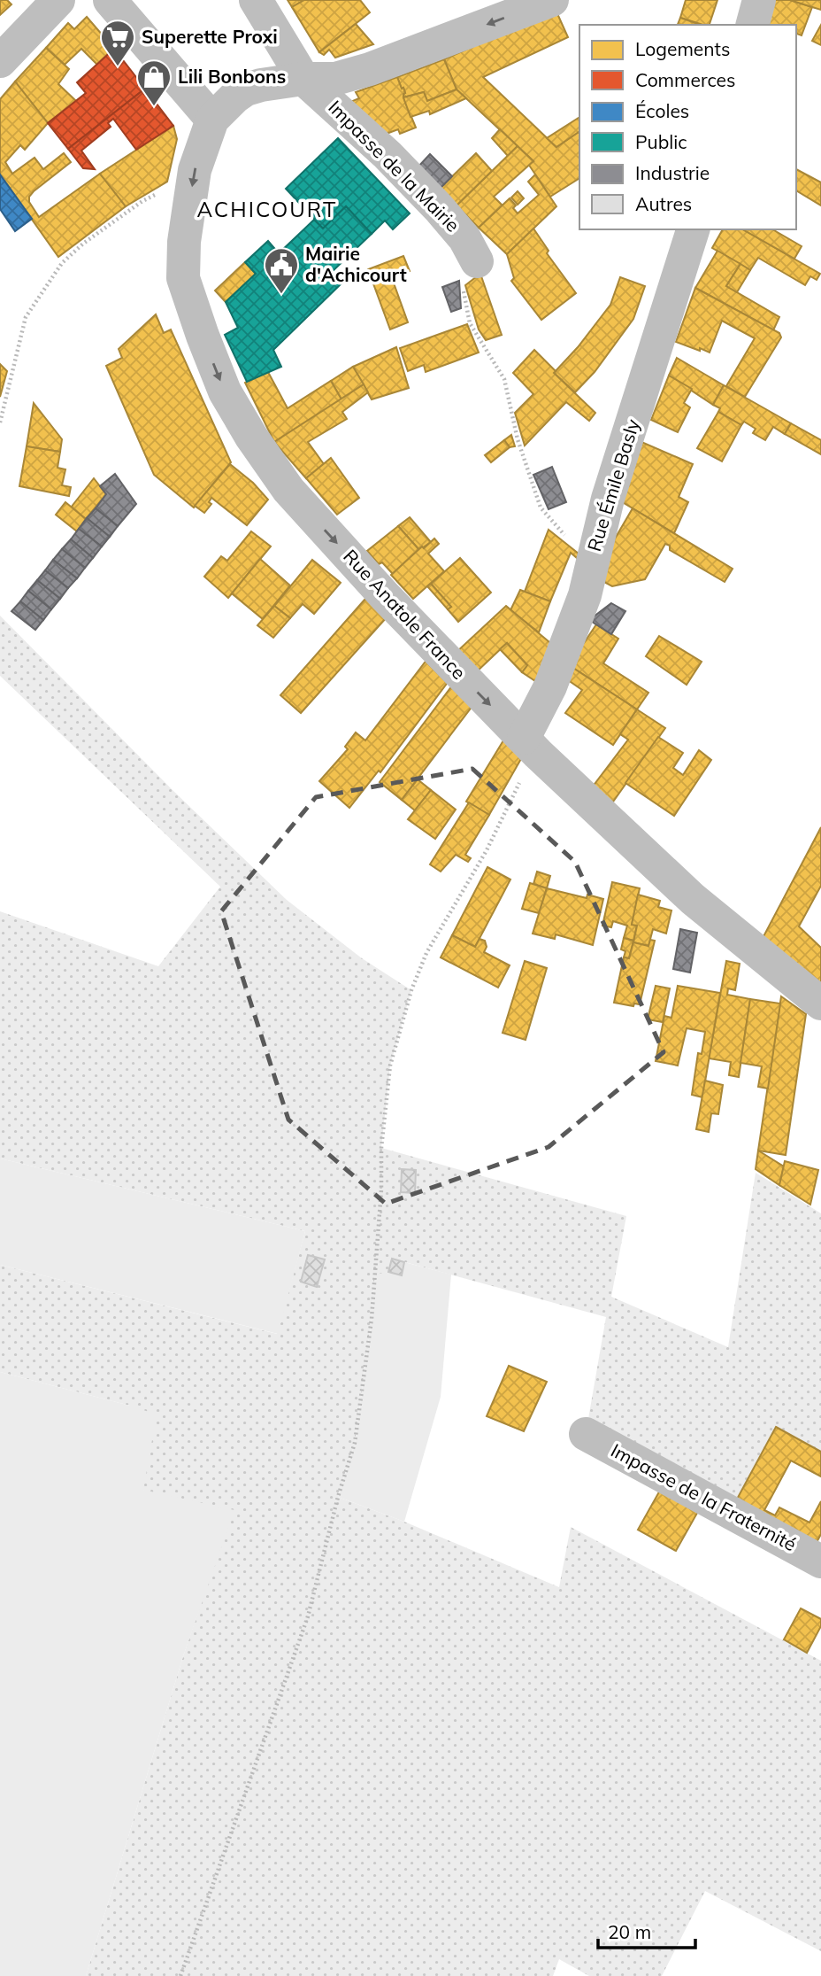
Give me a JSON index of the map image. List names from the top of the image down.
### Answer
{
  "streets": {
    "street": [
      "Impasse de la Mairie",
      "Rue Émile Basly",
      "Rue Anatole France",
      "Impasse de la Fraternité"
    ]
  },
  "crossings": [
    ["Rue Émile Basly", "Rue Anatole France"]
  ],
  "one_way": ["Rue Anatole France"],
  "districts": ["ACHICOURT"],
  "places": {
    "supermarket": ["Superette Proxi"],
    "shop": ["Lili Bonbons"],
    "public building": ["Mairie d'Achicourt"]
  },
  "legend": [
    "Logements",
    "Commerces",
    "Écoles",
    "Public",
    "Industrie",
    "Autres"
  ],
  "scale_bar": "20 m"
}
